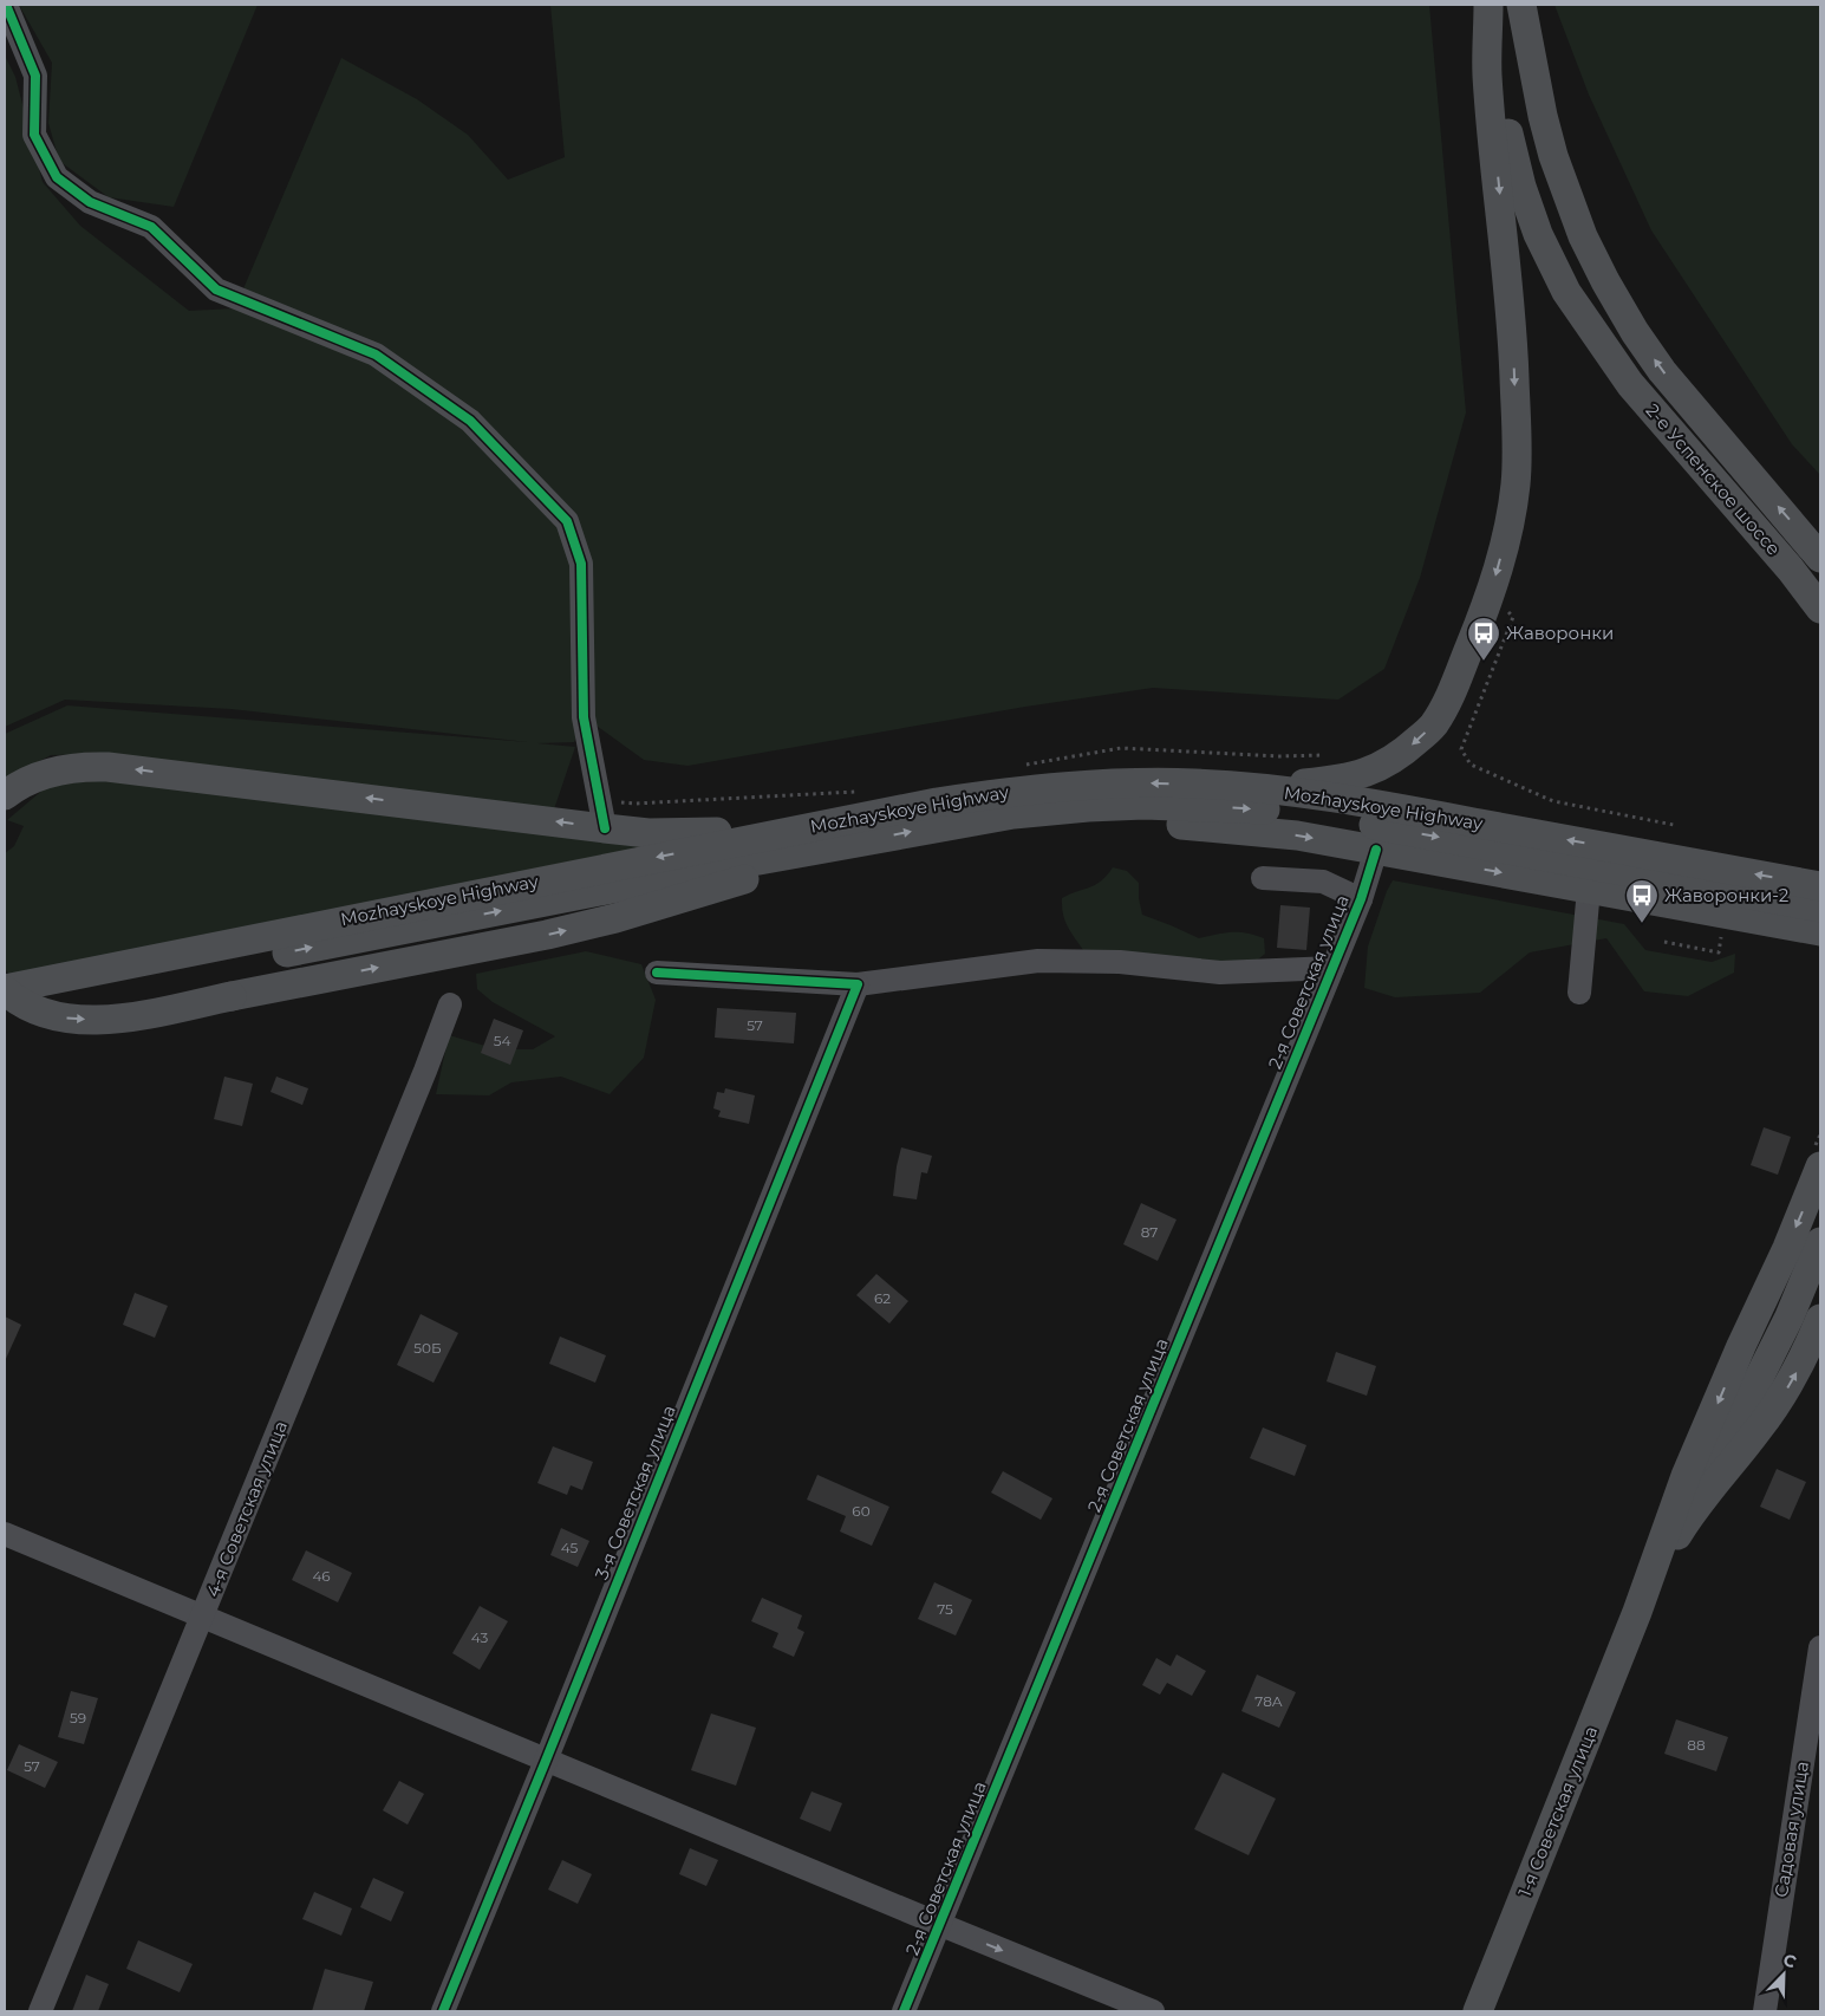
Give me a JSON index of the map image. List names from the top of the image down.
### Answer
{
  "streets": {
    "main road": ["2-е Успенское шоссе", "Mozhayskoye Highway", "1-я Советская улица"],
    "street": [
      "2-я Советская улица",
      "3-я Советская улица",
      "4-я Советская улица",
      "Садовая улица"
    ]
  },
  "places": {
    "bus stop": ["Жаворонки", "Жаворонки-2"]
  },
  "house_numbers": [
    "57",
    "54",
    "87",
    "62",
    "50Б",
    "60",
    "45",
    "46",
    "75",
    "43",
    "78А",
    "59",
    "88",
    "57"
  ],
  "north": "top right"
}
